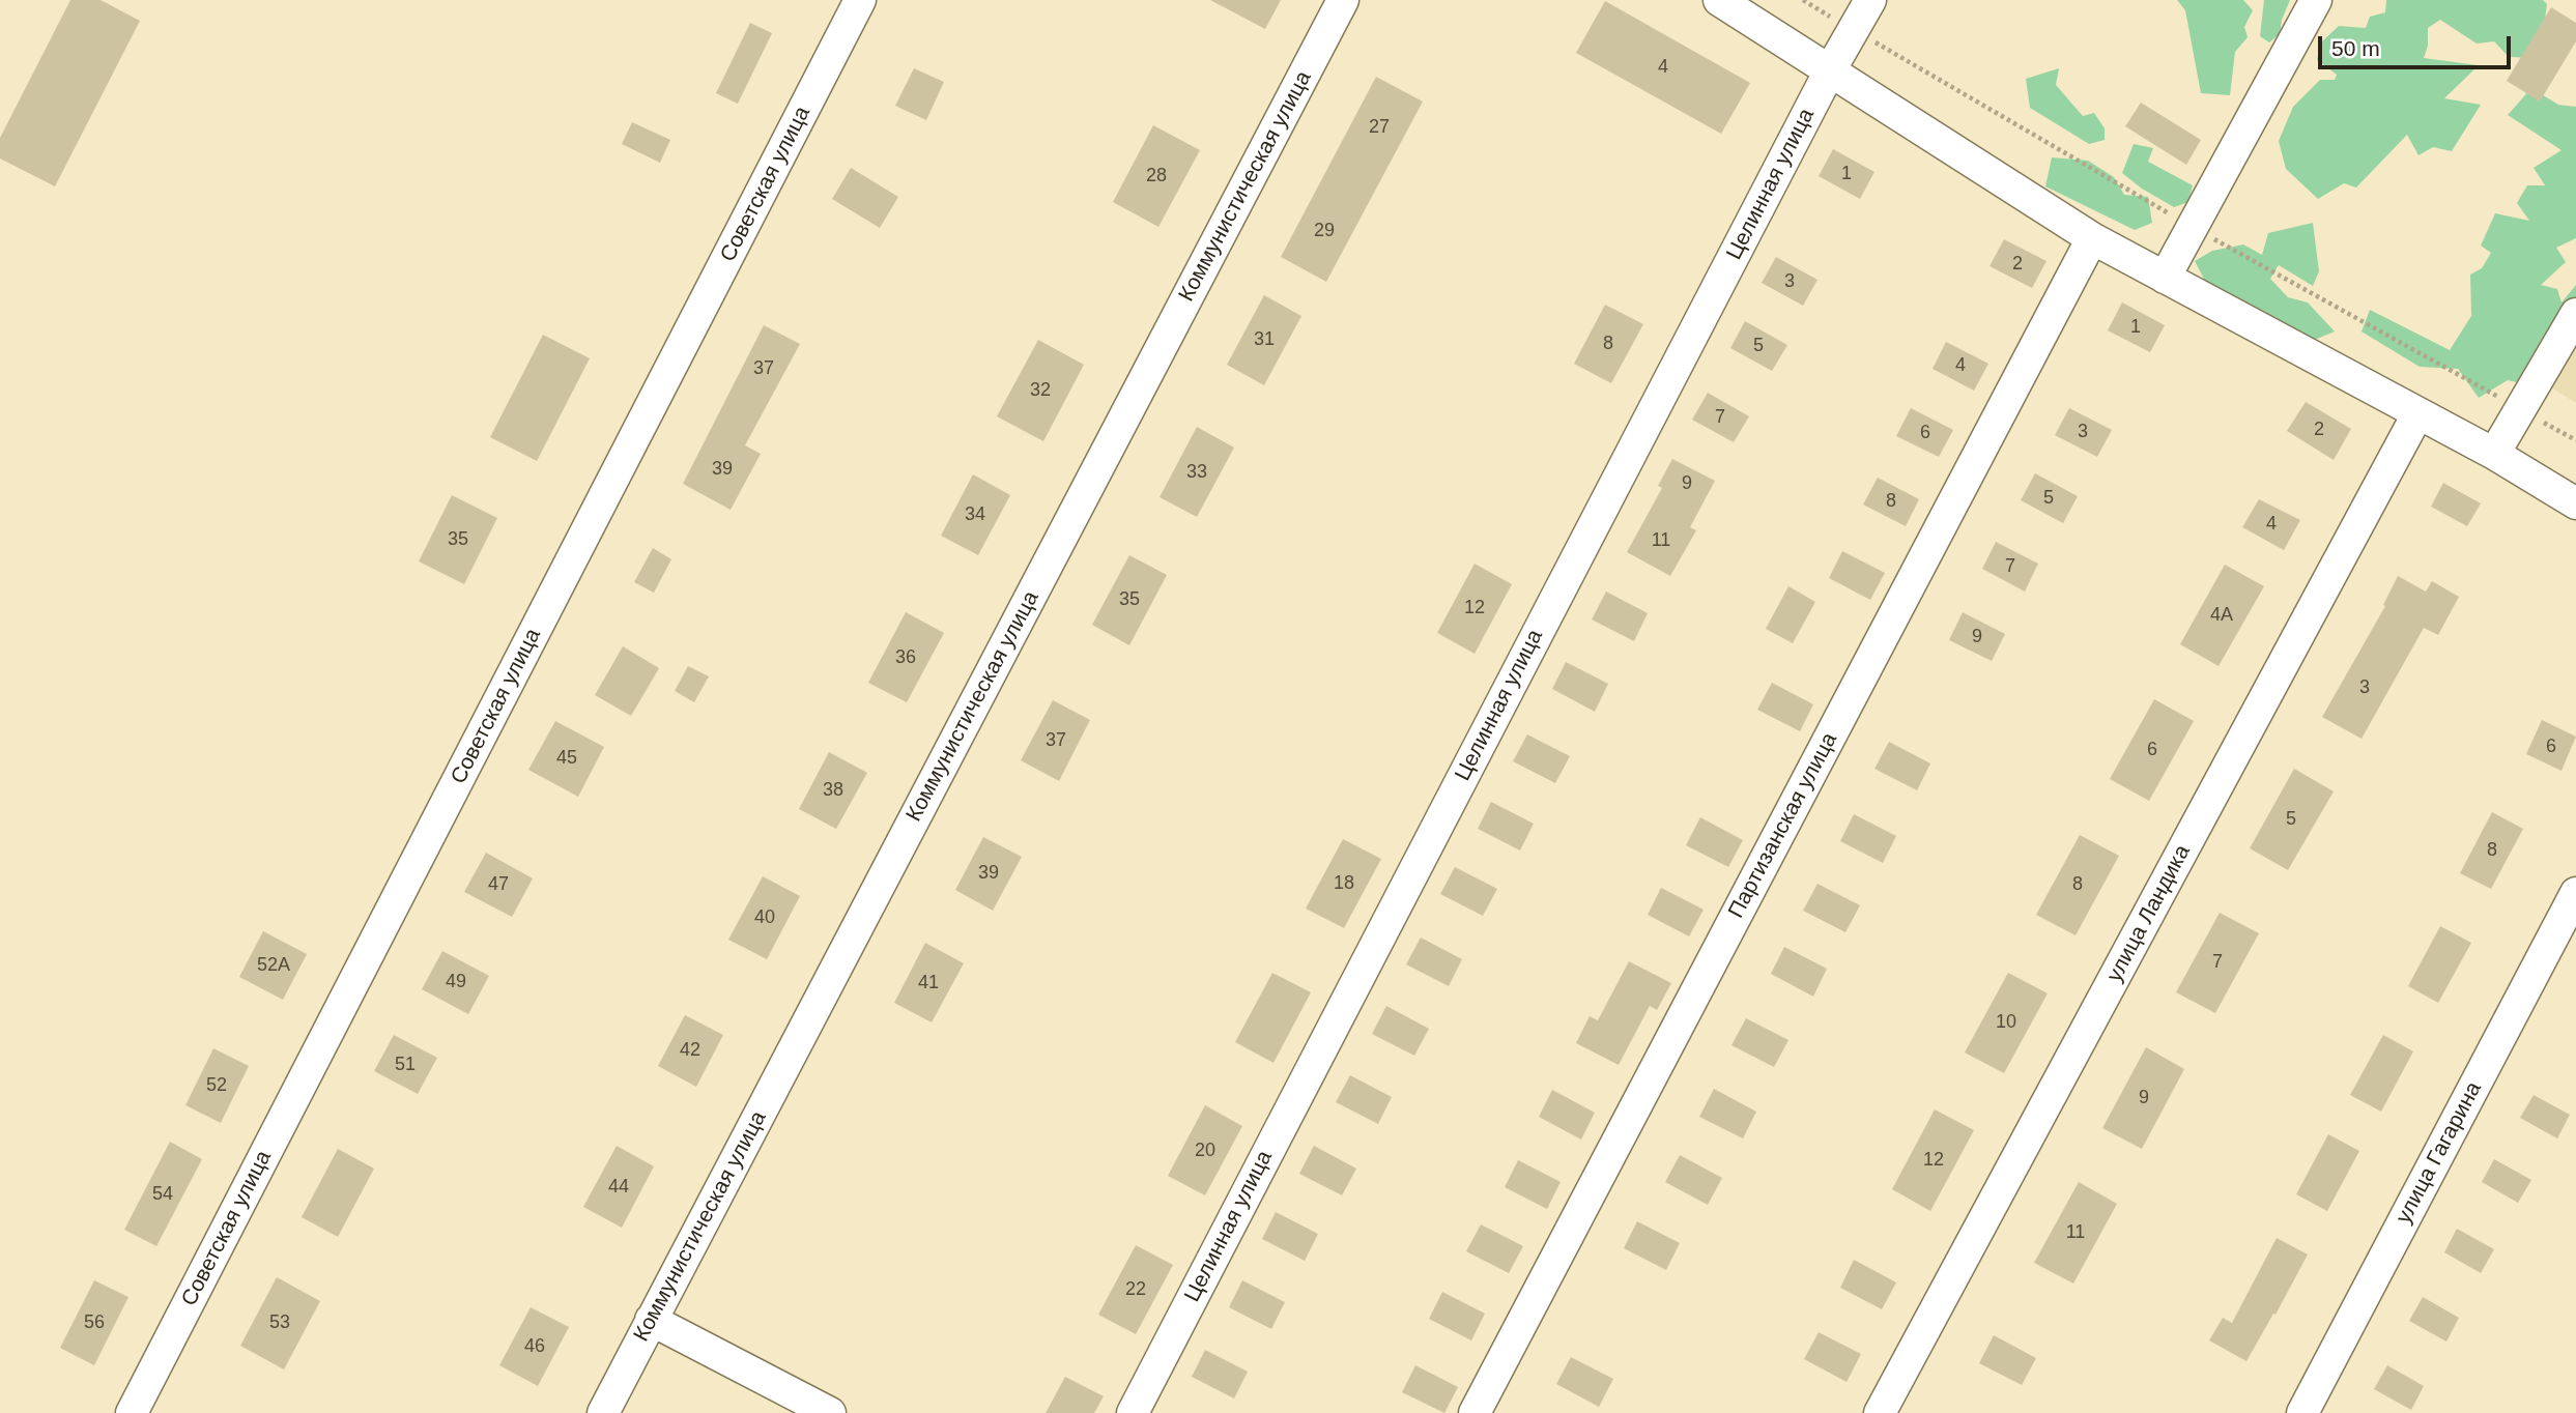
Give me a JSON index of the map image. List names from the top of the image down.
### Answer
{
  "streets": {
    "street": [
      "Советская улица",
      "Целинная улица",
      "Коммунистическая улица",
      "Партизанская улица",
      "улица Ландика",
      "улица Гагарина"
    ]
  },
  "house_numbers": [
    "4",
    "27",
    "1",
    "28",
    "29",
    "2",
    "3",
    "1",
    "31",
    "8",
    "5",
    "4",
    "37",
    "32",
    "7",
    "2",
    "3",
    "6",
    "39",
    "33",
    "9",
    "5",
    "8",
    "34",
    "4",
    "35",
    "11",
    "7",
    "35",
    "12",
    "4А",
    "9",
    "36",
    "3",
    "37",
    "6",
    "6",
    "45",
    "38",
    "5",
    "8",
    "39",
    "18",
    "47",
    "8",
    "40",
    "7",
    "52А",
    "49",
    "41",
    "10",
    "42",
    "51",
    "52",
    "9",
    "20",
    "12",
    "44",
    "54",
    "11",
    "22",
    "56",
    "53",
    "46"
  ],
  "scale_bar": "50 m"
}
